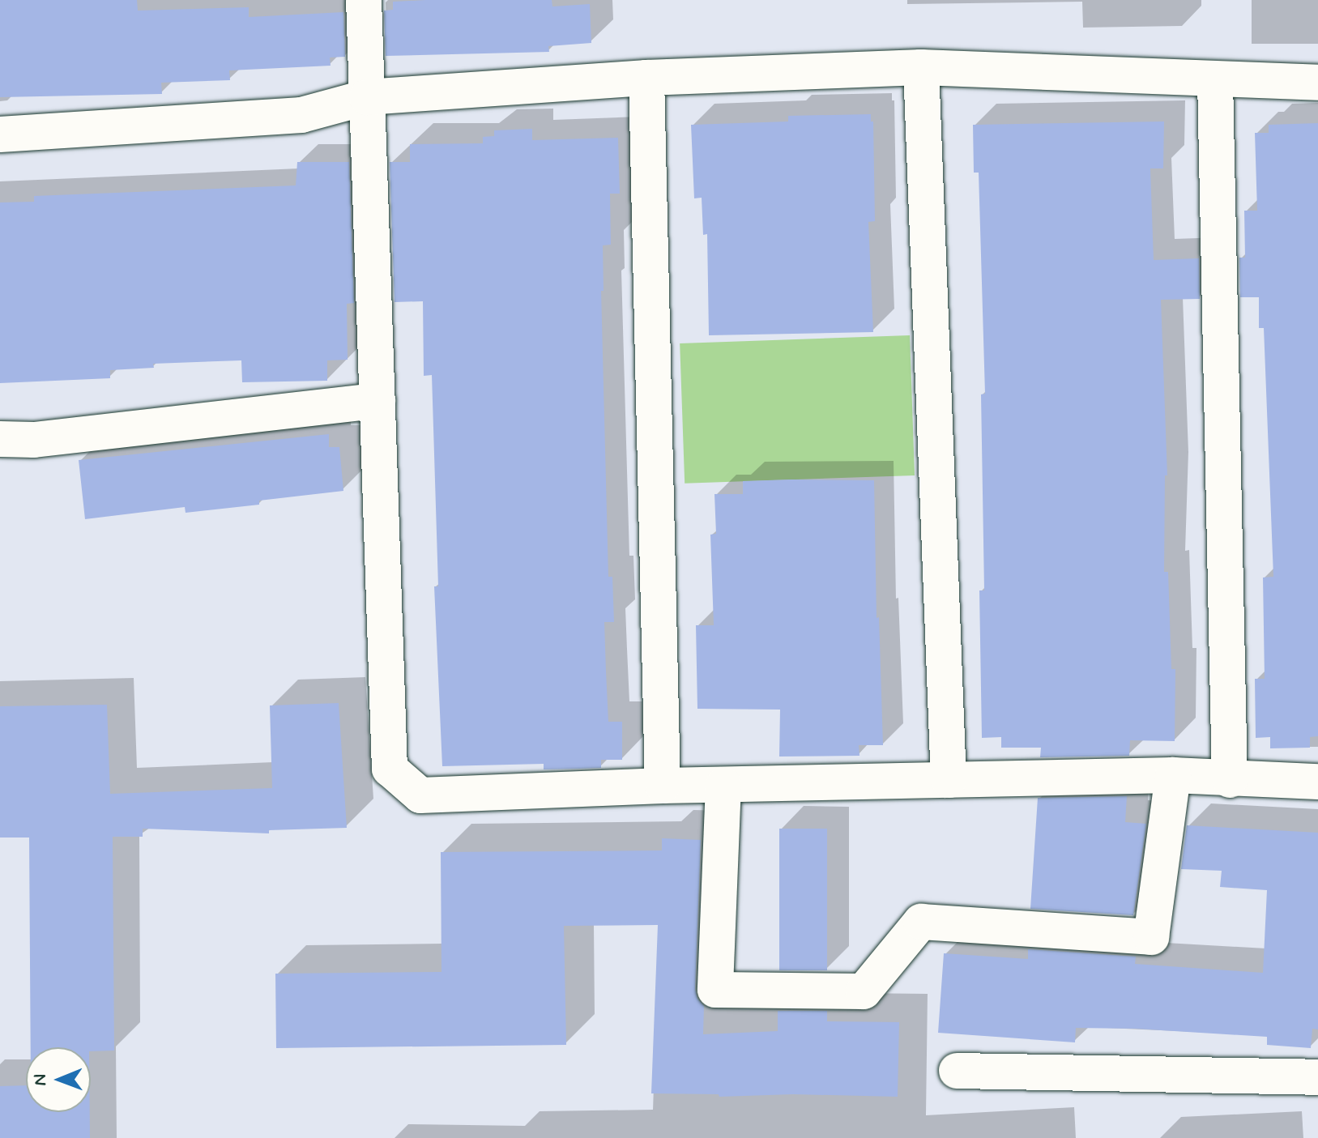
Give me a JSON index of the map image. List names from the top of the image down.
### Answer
{
  "north": "left"
}
